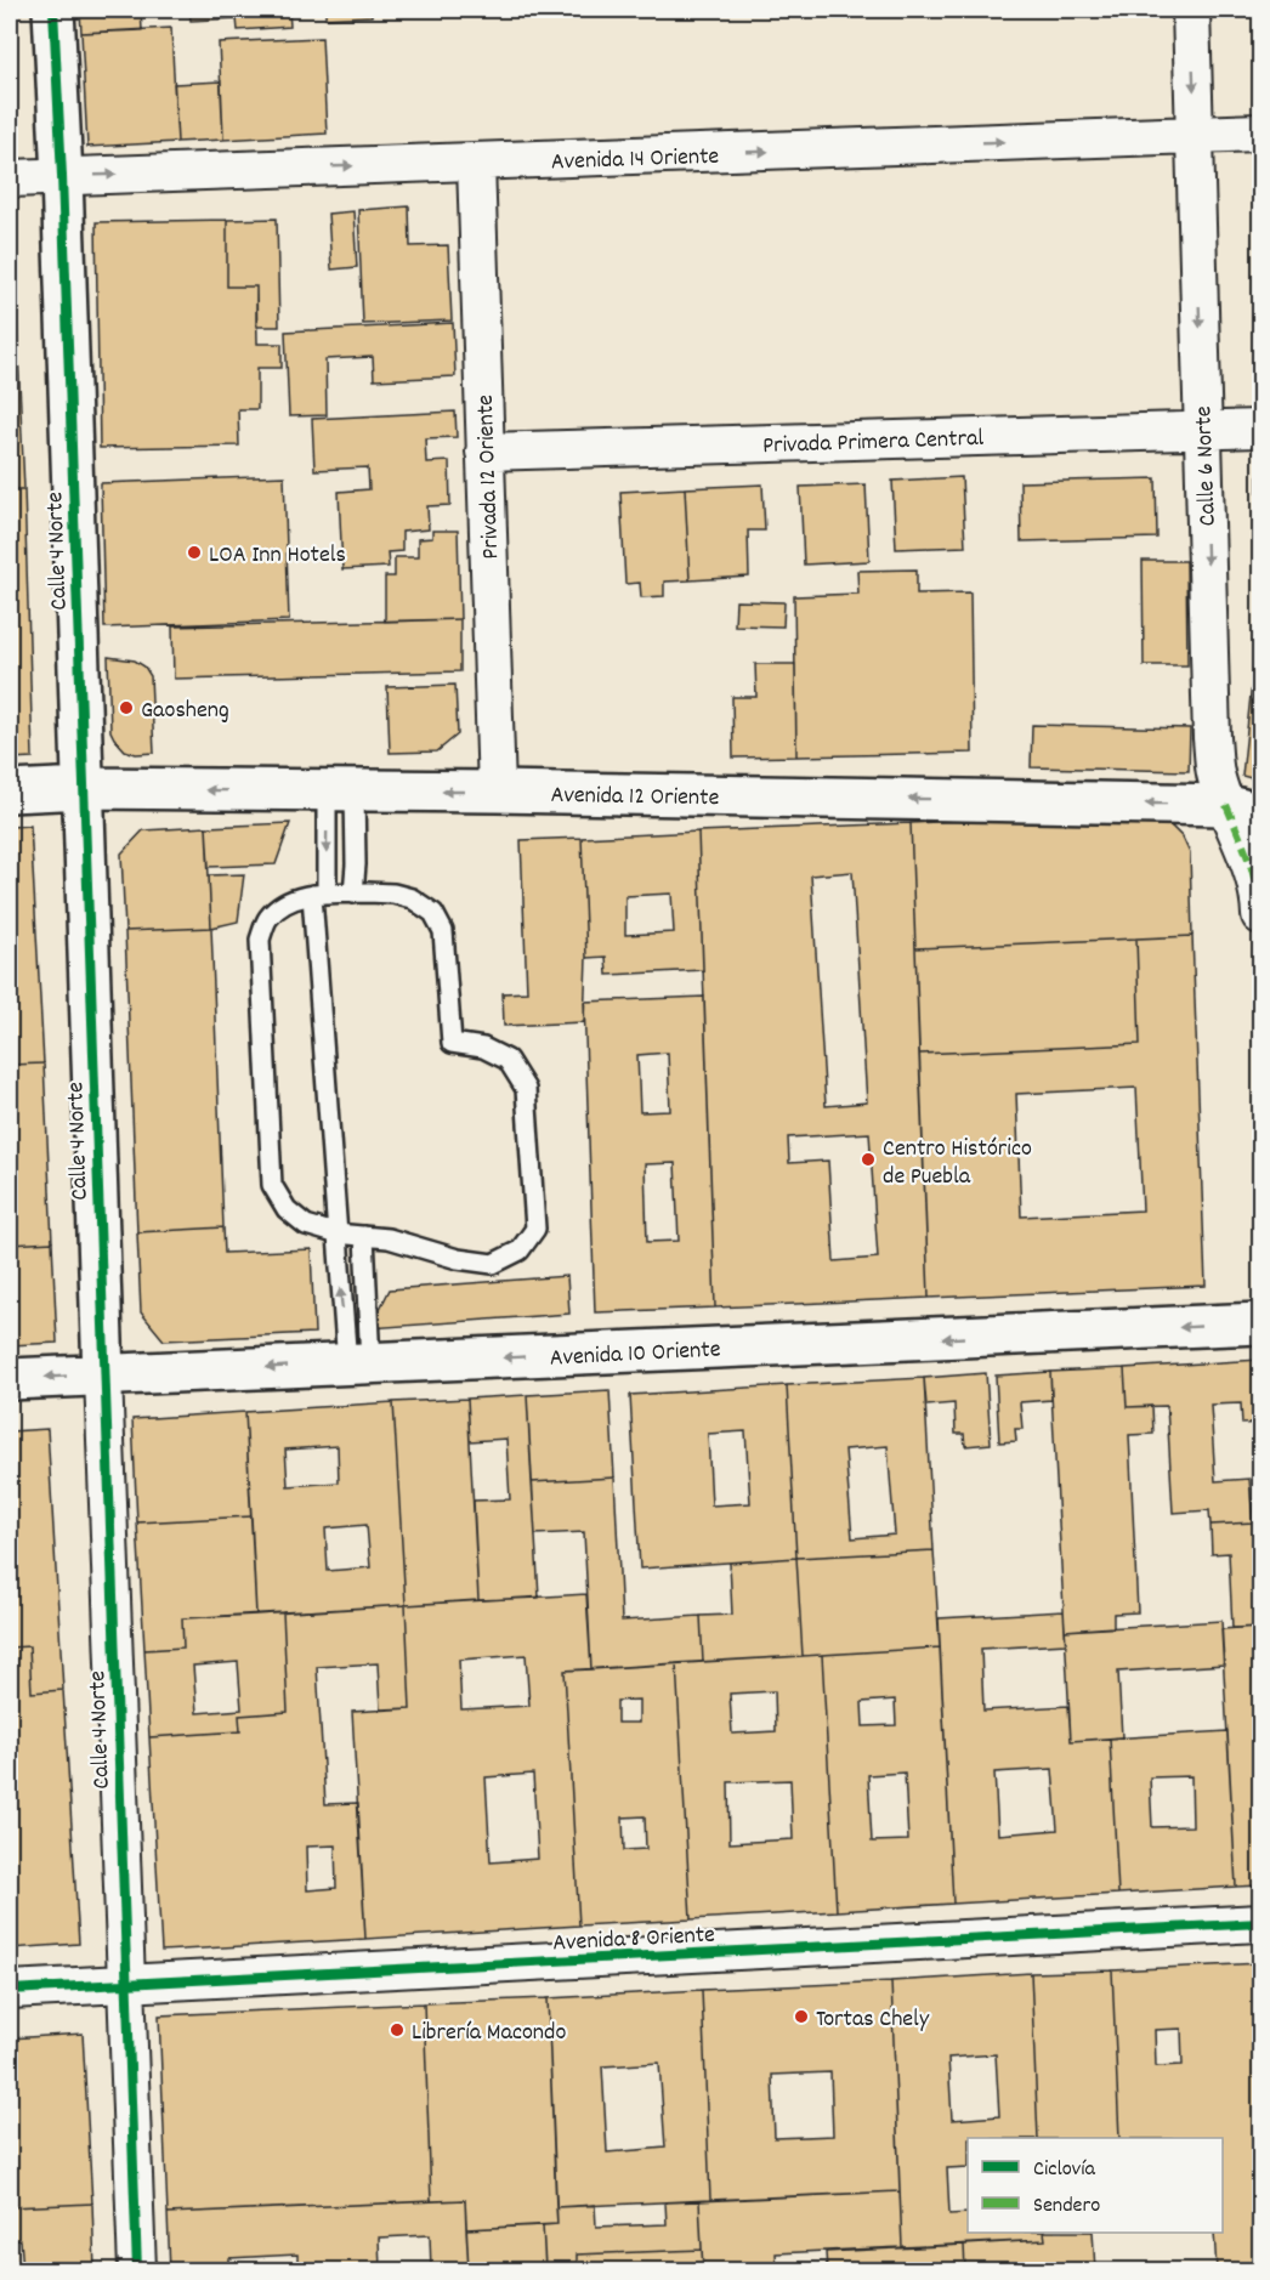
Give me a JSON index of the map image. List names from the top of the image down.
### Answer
{
  "streets": {
    "main road": ["Calle 4 Norte", "Avenida 12 Oriente", "Avenida 10 Oriente"],
    "street": [
      "Avenida 14 Oriente",
      "Privada Primera Central",
      "Calle 6 Norte",
      "Privada 12 Oriente",
      "Avenida 8 Oriente"
    ]
  },
  "crossings": [
    ["Avenida 14 Oriente", "Calle 6 Norte"],
    ["Avenida 14 Oriente", "Privada 12 Oriente"],
    ["Avenida 14 Oriente", "Calle 4 Norte"],
    ["Privada Primera Central", "Calle 6 Norte"],
    ["Privada Primera Central", "Privada 12 Oriente"],
    ["Calle 6 Norte", "Avenida 12 Oriente"],
    ["Privada 12 Oriente", "Avenida 12 Oriente"],
    ["Calle 4 Norte", "Avenida 12 Oriente"],
    ["Calle 4 Norte", "Avenida 10 Oriente"],
    ["Calle 4 Norte", "Avenida 8 Oriente"]
  ],
  "one_way": [
    "Avenida 14 Oriente",
    "Calle 6 Norte",
    "Avenida 12 Oriente",
    "Avenida 10 Oriente"
  ],
  "places": [
    "LOA Inn Hotels",
    "Gaosheng",
    "Centro Histórico de Puebla",
    "Tortas Chely",
    "Librería Macondo"
  ],
  "legend": ["Ciclovía", "Sendero"]
}
